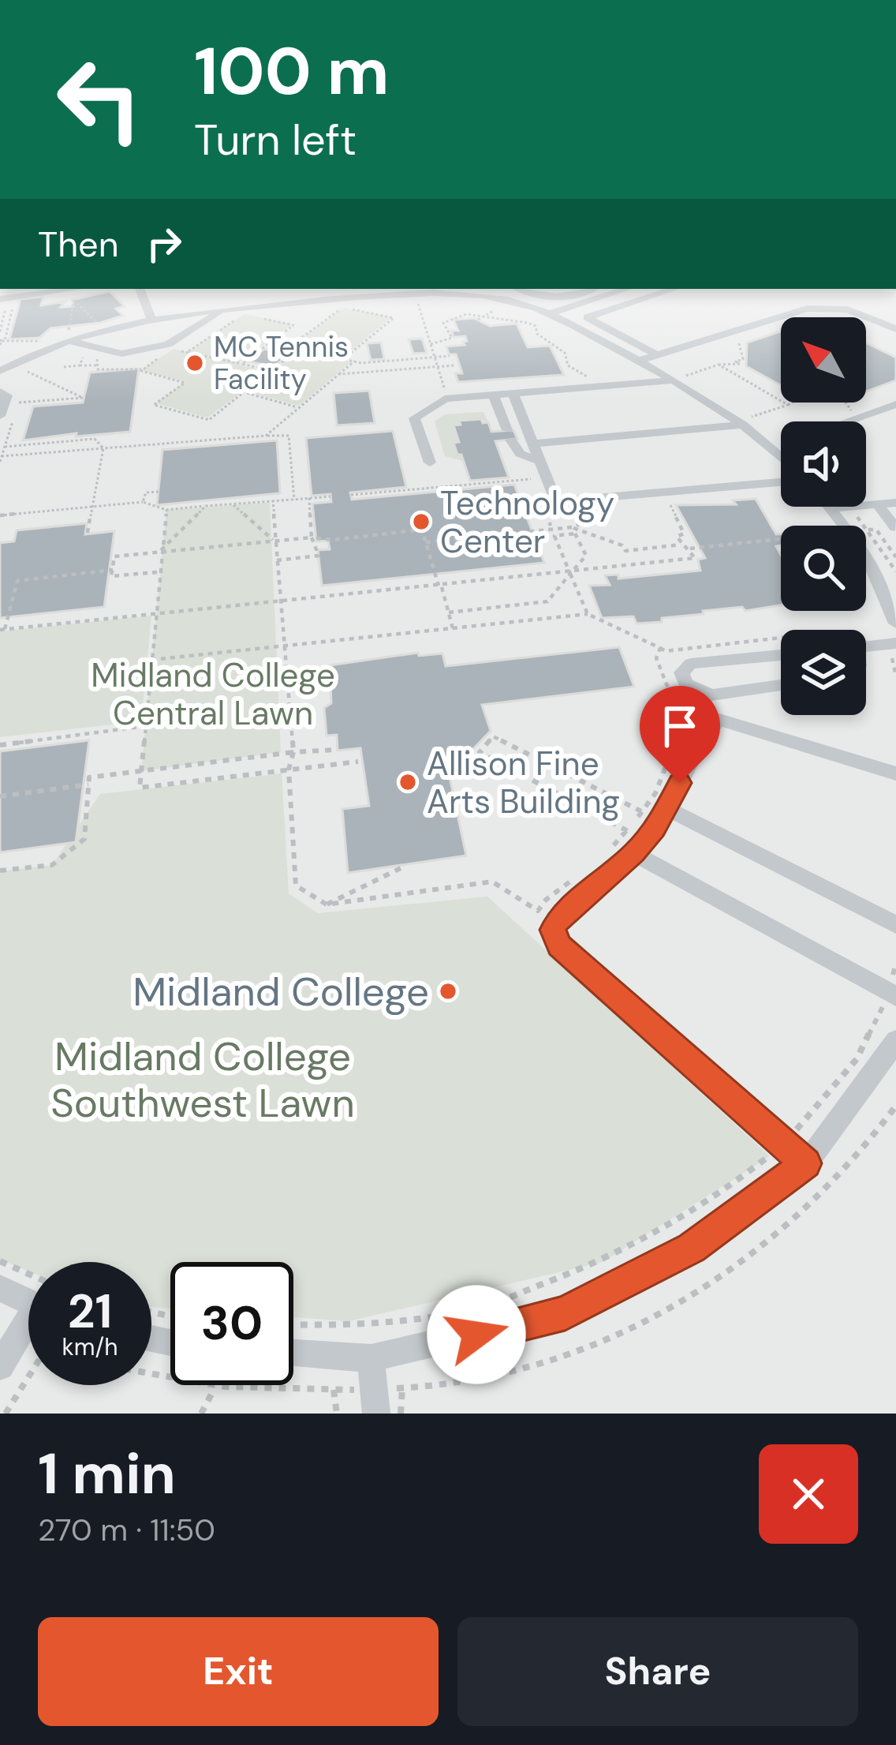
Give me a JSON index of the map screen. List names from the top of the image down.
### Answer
{
  "parks": ["Midland College Central Lawn", "Midland College Southwest Lawn"],
  "places": [
    "MC Tennis Facility",
    "Technology Center",
    "Allison Fine Arts Building",
    "Midland College"
  ],
  "north": "top left",
  "page": {
    "turn": ["100 m", "Turn left"],
    "then": "Then",
    "speed": "21 km/h",
    "limit": "30",
    "heading": ["1 min", "270 m · 11:50"],
    "buttons": ["Exit", "Share"]
  }
}
